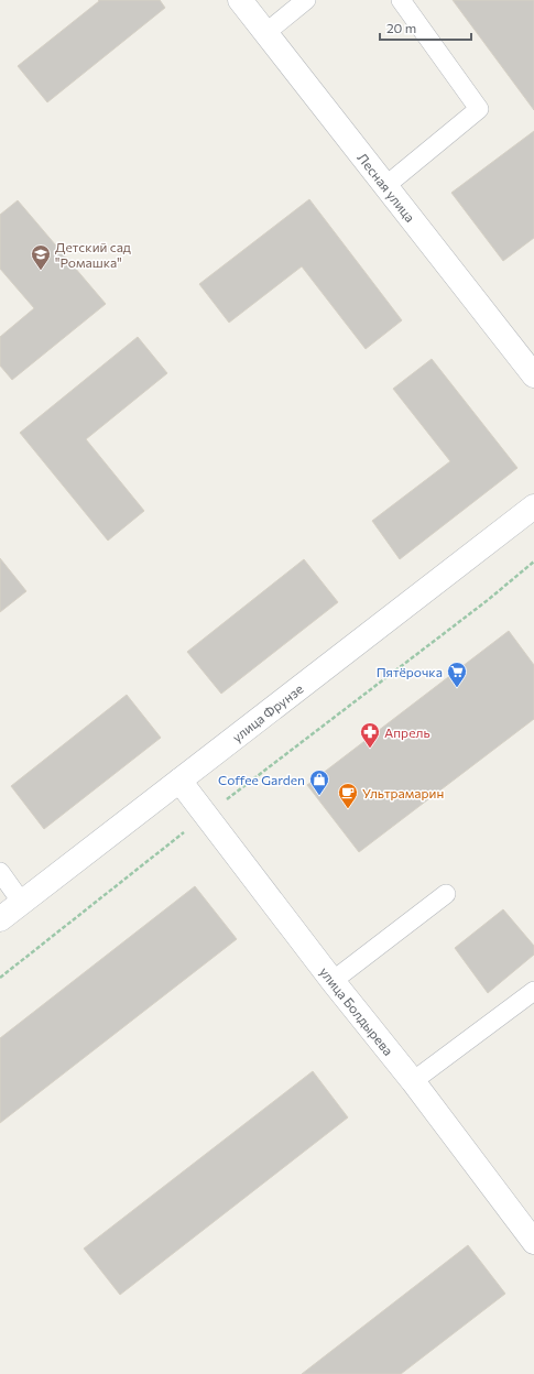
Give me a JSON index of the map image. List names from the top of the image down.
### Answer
{
  "streets": {
    "street": ["Лесная улица", "улица Фрунзе", "улица Болдырева"]
  },
  "crossings": [
    ["улица Фрунзе", "улица Болдырева"]
  ],
  "places": {
    "school or university": ["Детский сад \"Ромашка\""],
    "supermarket": ["Пятёрочка"],
    "pharmacy": ["Апрель"],
    "shop": ["Coffee Garden"],
    "cafe": ["Ультрамарин"]
  },
  "scale_bar": "20 m"
}
